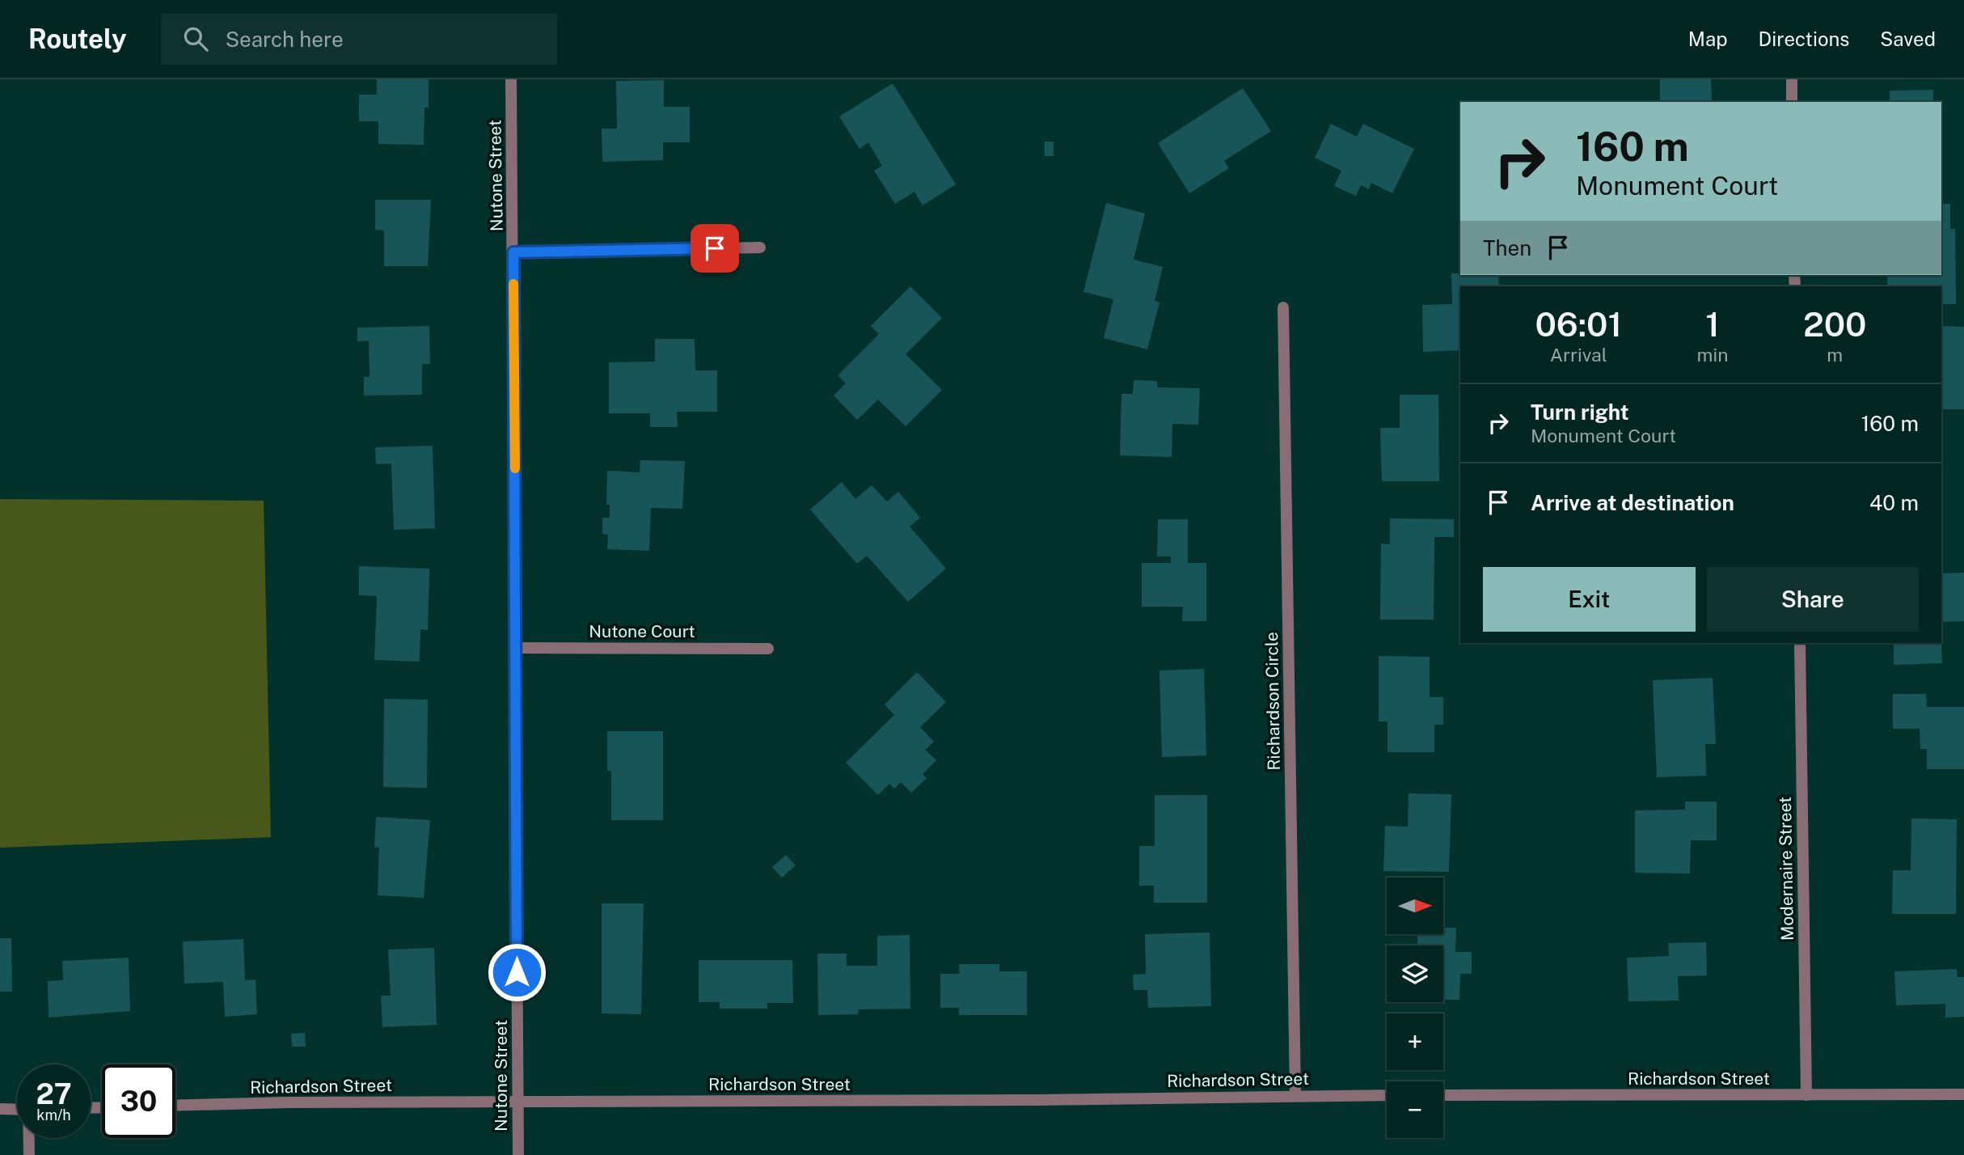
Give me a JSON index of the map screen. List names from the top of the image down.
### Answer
{
  "streets": {
    "street": [
      "Nutone Street",
      "Nutone Court",
      "Richardson Circle",
      "Modernaire Street",
      "Richardson Street"
    ]
  },
  "crossings": [
    ["Nutone Street", "Nutone Court"],
    ["Nutone Street", "Richardson Street"],
    ["Richardson Circle", "Richardson Street"],
    ["Modernaire Street", "Richardson Street"]
  ],
  "north": "right",
  "page": {
    "header": "Routely",
    "search": "Search here",
    "nav": ["Map", "Directions", "Saved"],
    "turn": ["160 m", "Monument Court"],
    "then": "Then",
    "eta": [
      "06:01",
      "Arrival",
      "1",
      "min",
      "200",
      "m"
    ],
    "list": [
      {
        "name": "Turn right",
        "note": "Monument Court",
        "value": "160 m"
      },
      {
        "name": "Arrive at destination",
        "value": "40 m"
      }
    ],
    "buttons": ["Exit", "Share"],
    "map_buttons": ["+", "−"],
    "speed": "27 km/h",
    "limit": "30"
  }
}
